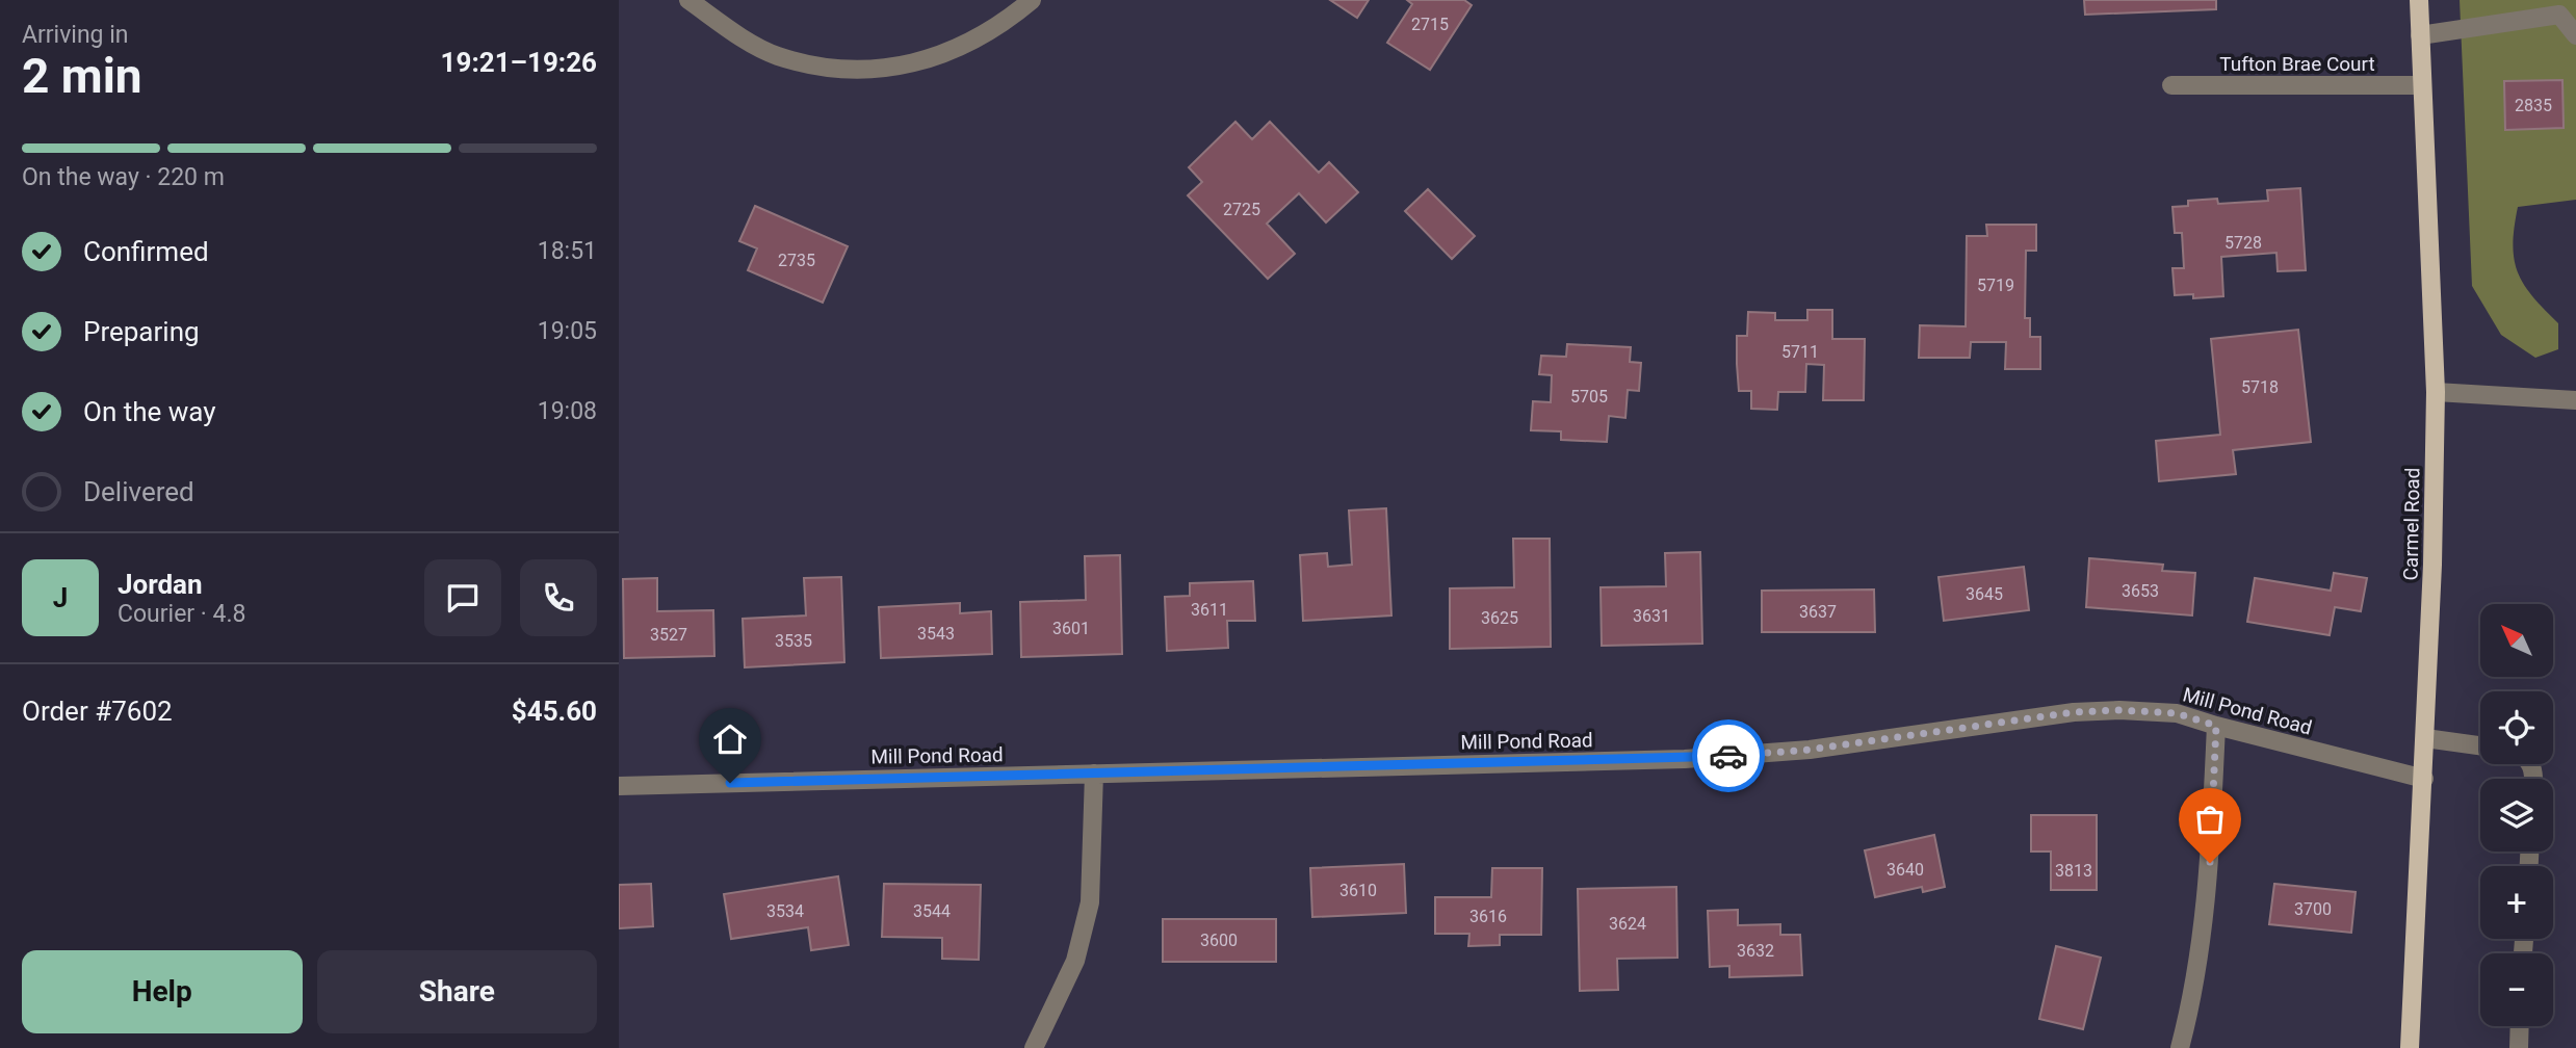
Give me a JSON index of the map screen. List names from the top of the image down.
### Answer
{
  "streets": {
    "main road": ["Carmel Road"],
    "street": ["Tufton Brae Court", "Mill Pond Road"]
  },
  "crossings": [
    ["Tufton Brae Court", "Carmel Road"],
    ["Carmel Road", "Mill Pond Road"]
  ],
  "house_numbers": [
    "2715",
    "2835",
    "2725",
    "5728",
    "2735",
    "5719",
    "5711",
    "5718",
    "5705",
    "3653",
    "3645",
    "3611",
    "3637",
    "3631",
    "3625",
    "3601",
    "3543",
    "3527",
    "3535",
    "3640",
    "3813",
    "3610",
    "3700",
    "3534",
    "3544",
    "3616",
    "3624",
    "3600",
    "3632"
  ],
  "north": "top left",
  "page": {
    "heading": ["2 min", "Arriving in", "19:21–19:26"],
    "panel": [
      "Jordan",
      "Courier · 4.8",
      "Order #7602",
      "$45.60"
    ],
    "bar": "On the way · 220 m",
    "list": [
      ["Confirmed", "18:51"],
      ["Preparing", "19:05"],
      ["On the way", "19:08"],
      "Delivered"
    ],
    "round": "J",
    "map_buttons": ["+", "−"],
    "buttons": ["Help", "Share"]
  }
}
